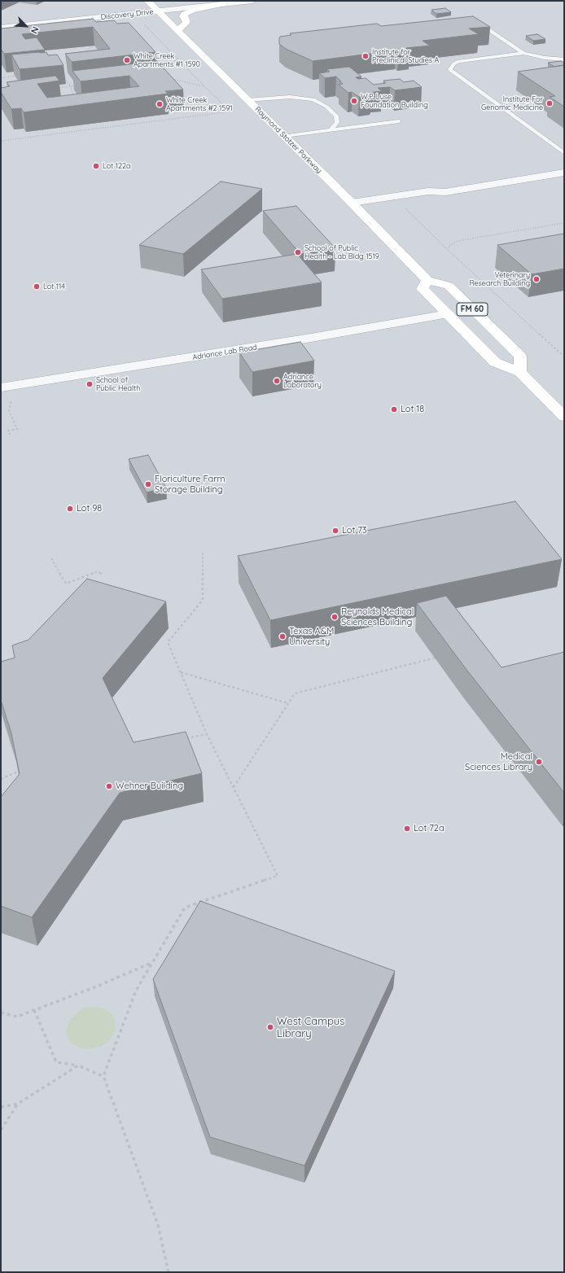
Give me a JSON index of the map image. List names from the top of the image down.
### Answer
{
  "streets": {
    "main road": ["Raymond Stotzer Parkway", "FM 60"],
    "street": ["Discovery Drive", "Adriance Lab Road"]
  },
  "crossings": [
    ["Discovery Drive", "Raymond Stotzer Parkway"],
    ["Raymond Stotzer Parkway", "FM 60"],
    ["FM 60", "Adriance Lab Road"]
  ],
  "places": [
    "Institute for Preclinical Studies A",
    "White Creek Apartments #1 1590",
    "W.P. Luse Foundation Building",
    "Institute For Genomic Medicine",
    "White Creek Apartments #2 1591",
    "Lot 122a",
    "School of Public Health - Lab Bldg 1519",
    "Veterinary Research Building",
    "Lot 114",
    "Adriance Laboratory",
    "School of Public Health",
    "Lot 18",
    "Floriculture Farm Storage Building",
    "Lot 98",
    "Lot 73",
    "Reynolds Medical Sciences Building",
    "Texas A&M University",
    "Medical Sciences Library",
    "Wehner Building",
    "Lot 72a",
    "West Campus Library"
  ],
  "north": "bottom right"
}
